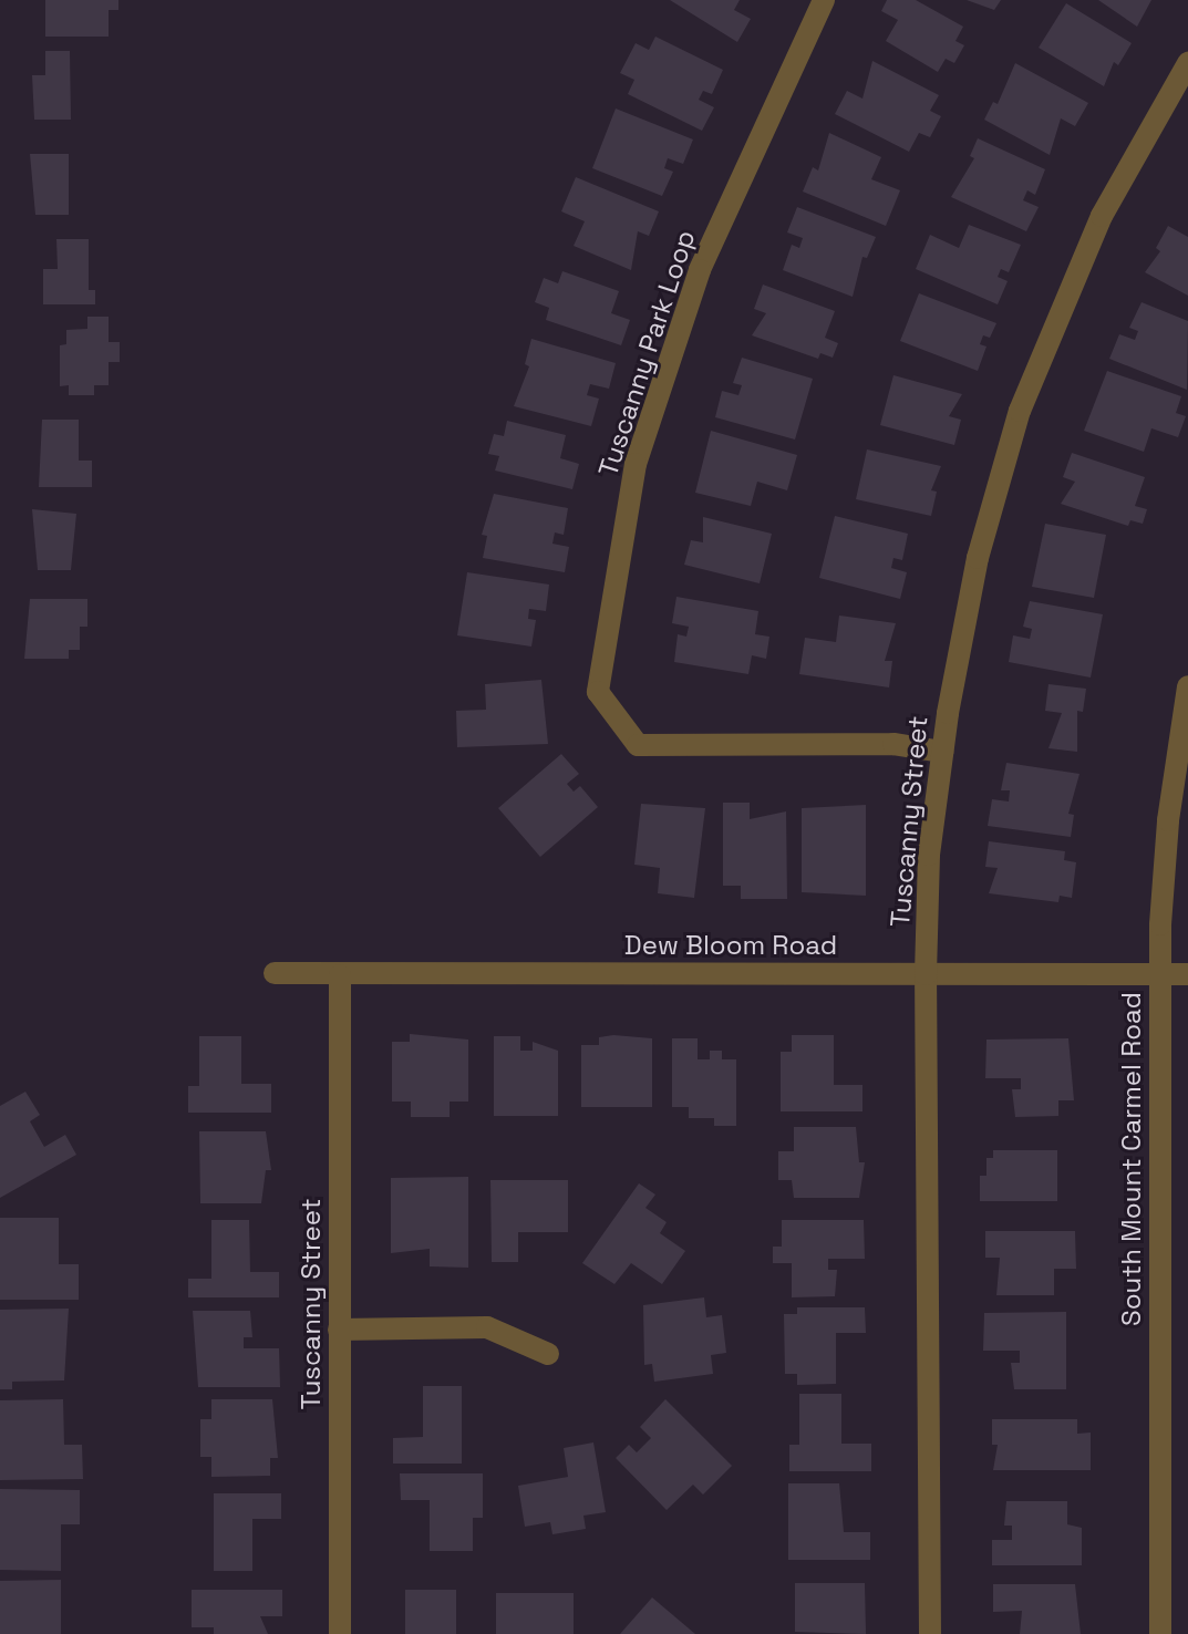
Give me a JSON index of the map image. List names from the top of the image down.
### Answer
{
  "streets": {
    "street": [
      "Tuscanny Park Loop",
      "Tuscanny Street",
      "Dew Bloom Road",
      "South Mount Carmel Road"
    ]
  },
  "crossings": [
    ["Tuscanny Park Loop", "Tuscanny Street"],
    ["Tuscanny Street", "Dew Bloom Road"],
    ["Dew Bloom Road", "South Mount Carmel Road"]
  ]
}
